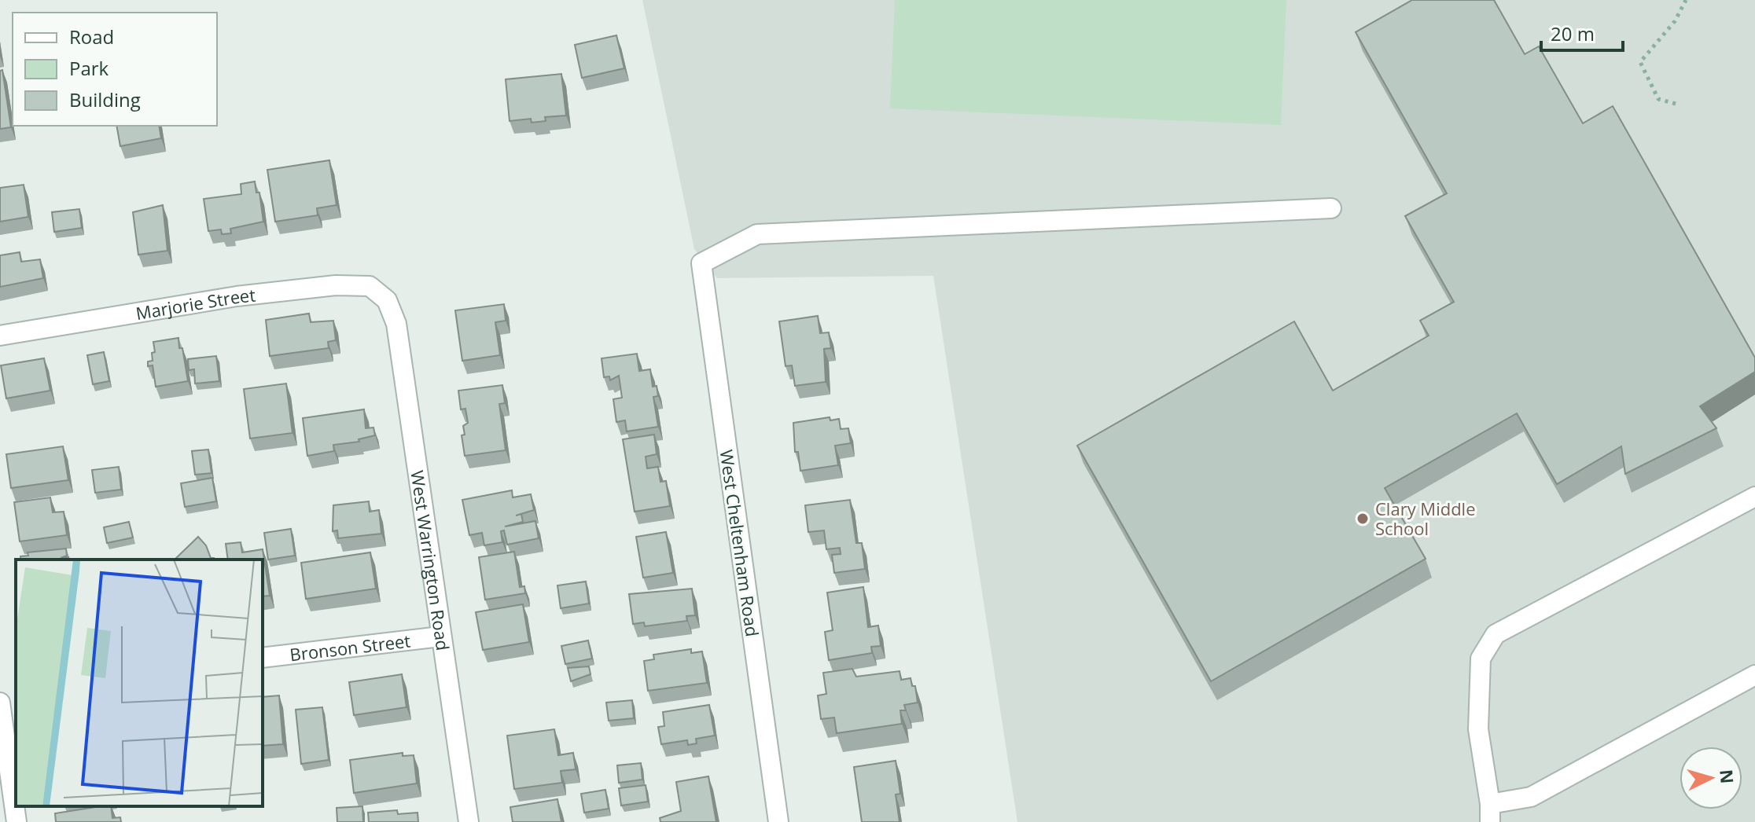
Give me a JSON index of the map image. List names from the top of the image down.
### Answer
{
  "streets": {
    "street": [
      "Marjorie Street",
      "West Cheltenham Road",
      "West Warrington Road",
      "Bronson Street"
    ]
  },
  "crossings": [
    ["Marjorie Street", "West Warrington Road"],
    ["West Warrington Road", "Bronson Street"]
  ],
  "places": ["Clary Middle School"],
  "legend": ["Road", "Park", "Building"],
  "scale_bar": "20 m",
  "north": "right"
}
